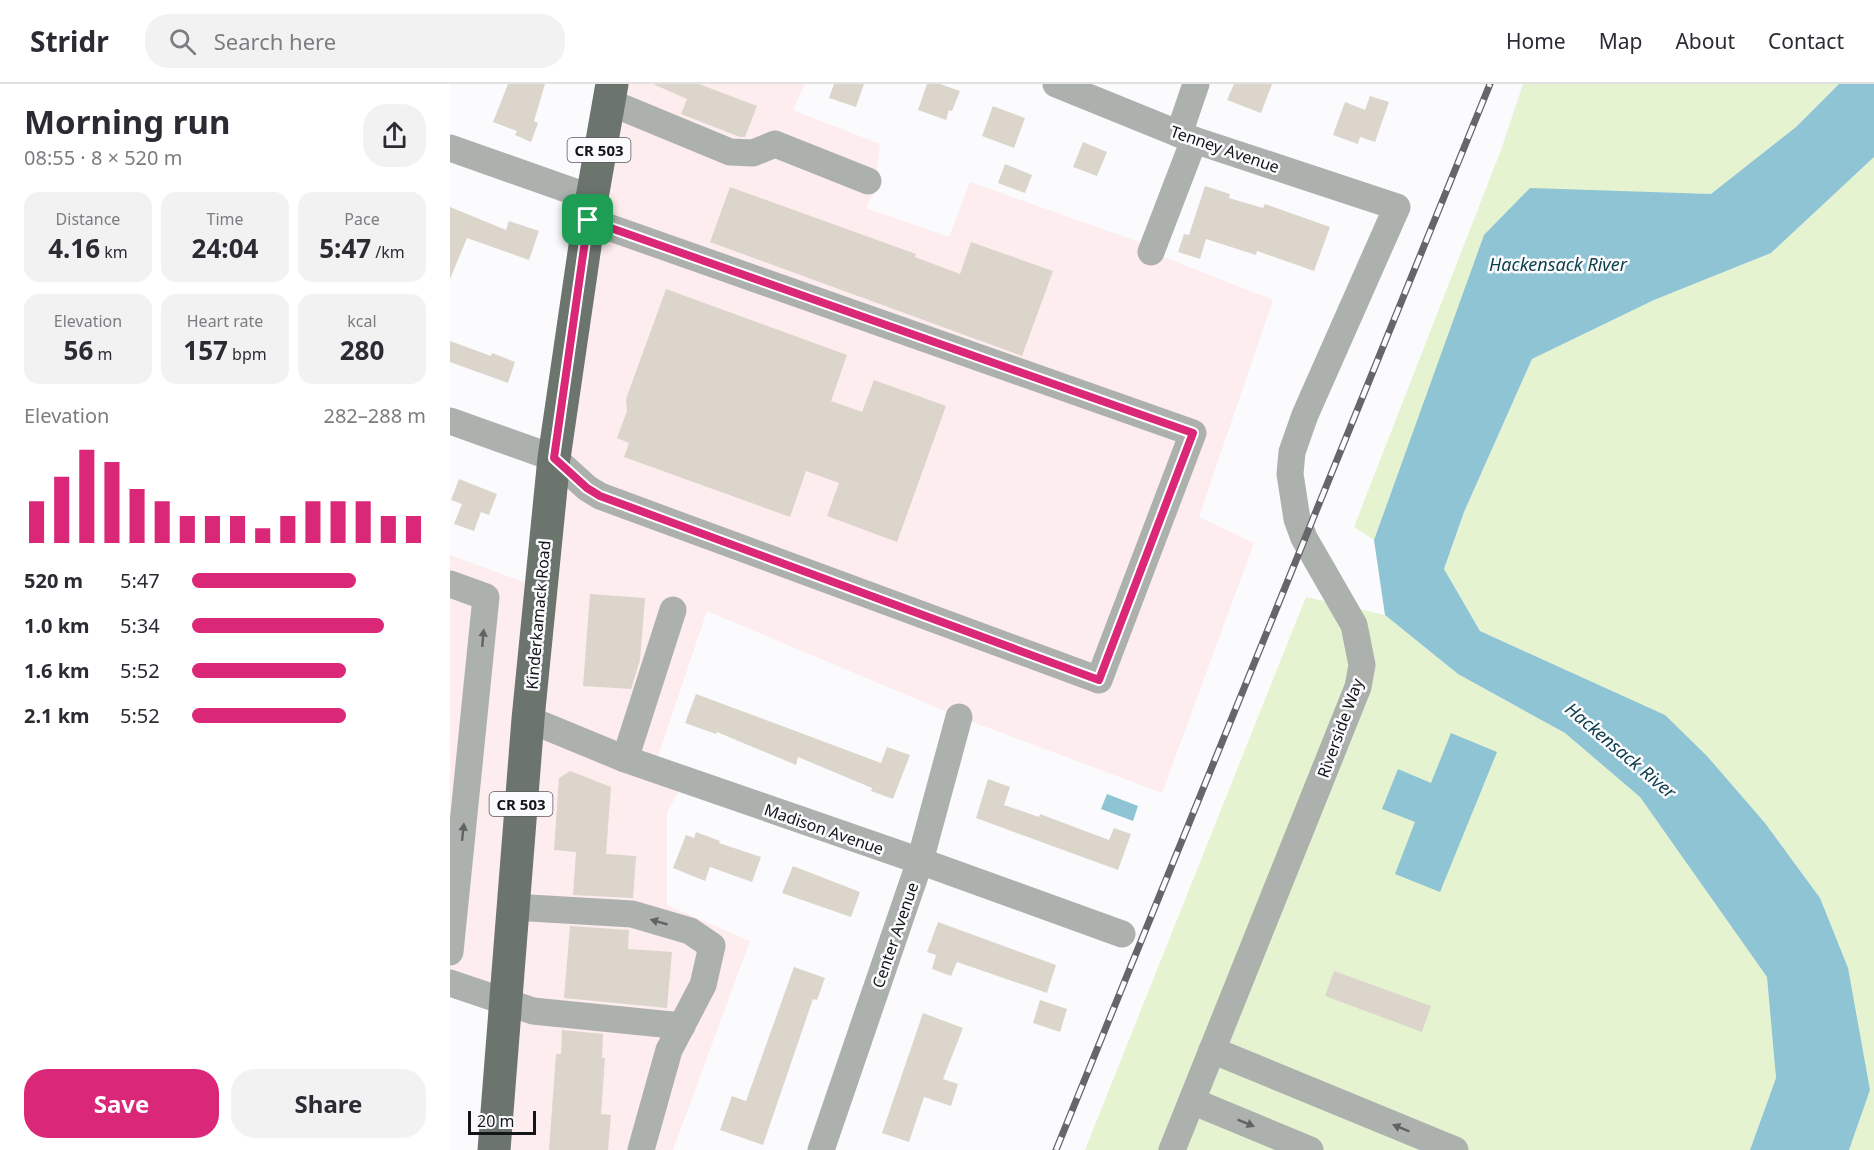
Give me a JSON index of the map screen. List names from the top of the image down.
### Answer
{
  "streets": {
    "main road": ["CR 503", "Kinderkamack Road"],
    "street": [
      "Tenney Avenue",
      "Riverside Way",
      "Madison Avenue",
      "Center Avenue"
    ]
  },
  "crossings": [
    ["Tenney Avenue", "Riverside Way"],
    ["Kinderkamack Road", "Madison Avenue"],
    ["Madison Avenue", "Center Avenue"]
  ],
  "water": ["Hackensack River"],
  "scale_bar": "20 m",
  "page": {
    "header": "Stridr",
    "search": "Search here",
    "nav": [
      "Home",
      "Map",
      "About",
      "Contact"
    ],
    "heading": ["Morning run", "08:55 · 8 × 520 m"],
    "stats": [
      ["Distance", "4.16 km"],
      ["Time", "24:04"],
      ["Pace", "5:47 /km"],
      ["Elevation", "56 m"],
      ["Heart rate", "157 bpm"],
      ["kcal", "280"]
    ],
    "chart": ["Elevation", "282–288 m"],
    "list": [
      {
        "name": "520 m",
        "note": "5:47"
      },
      {
        "name": "1.0 km",
        "note": "5:34"
      },
      {
        "name": "1.6 km",
        "note": "5:52"
      },
      {
        "name": "2.1 km",
        "note": "5:52"
      }
    ],
    "buttons": ["Save", "Share"],
    "scale": "20 m"
  }
}
